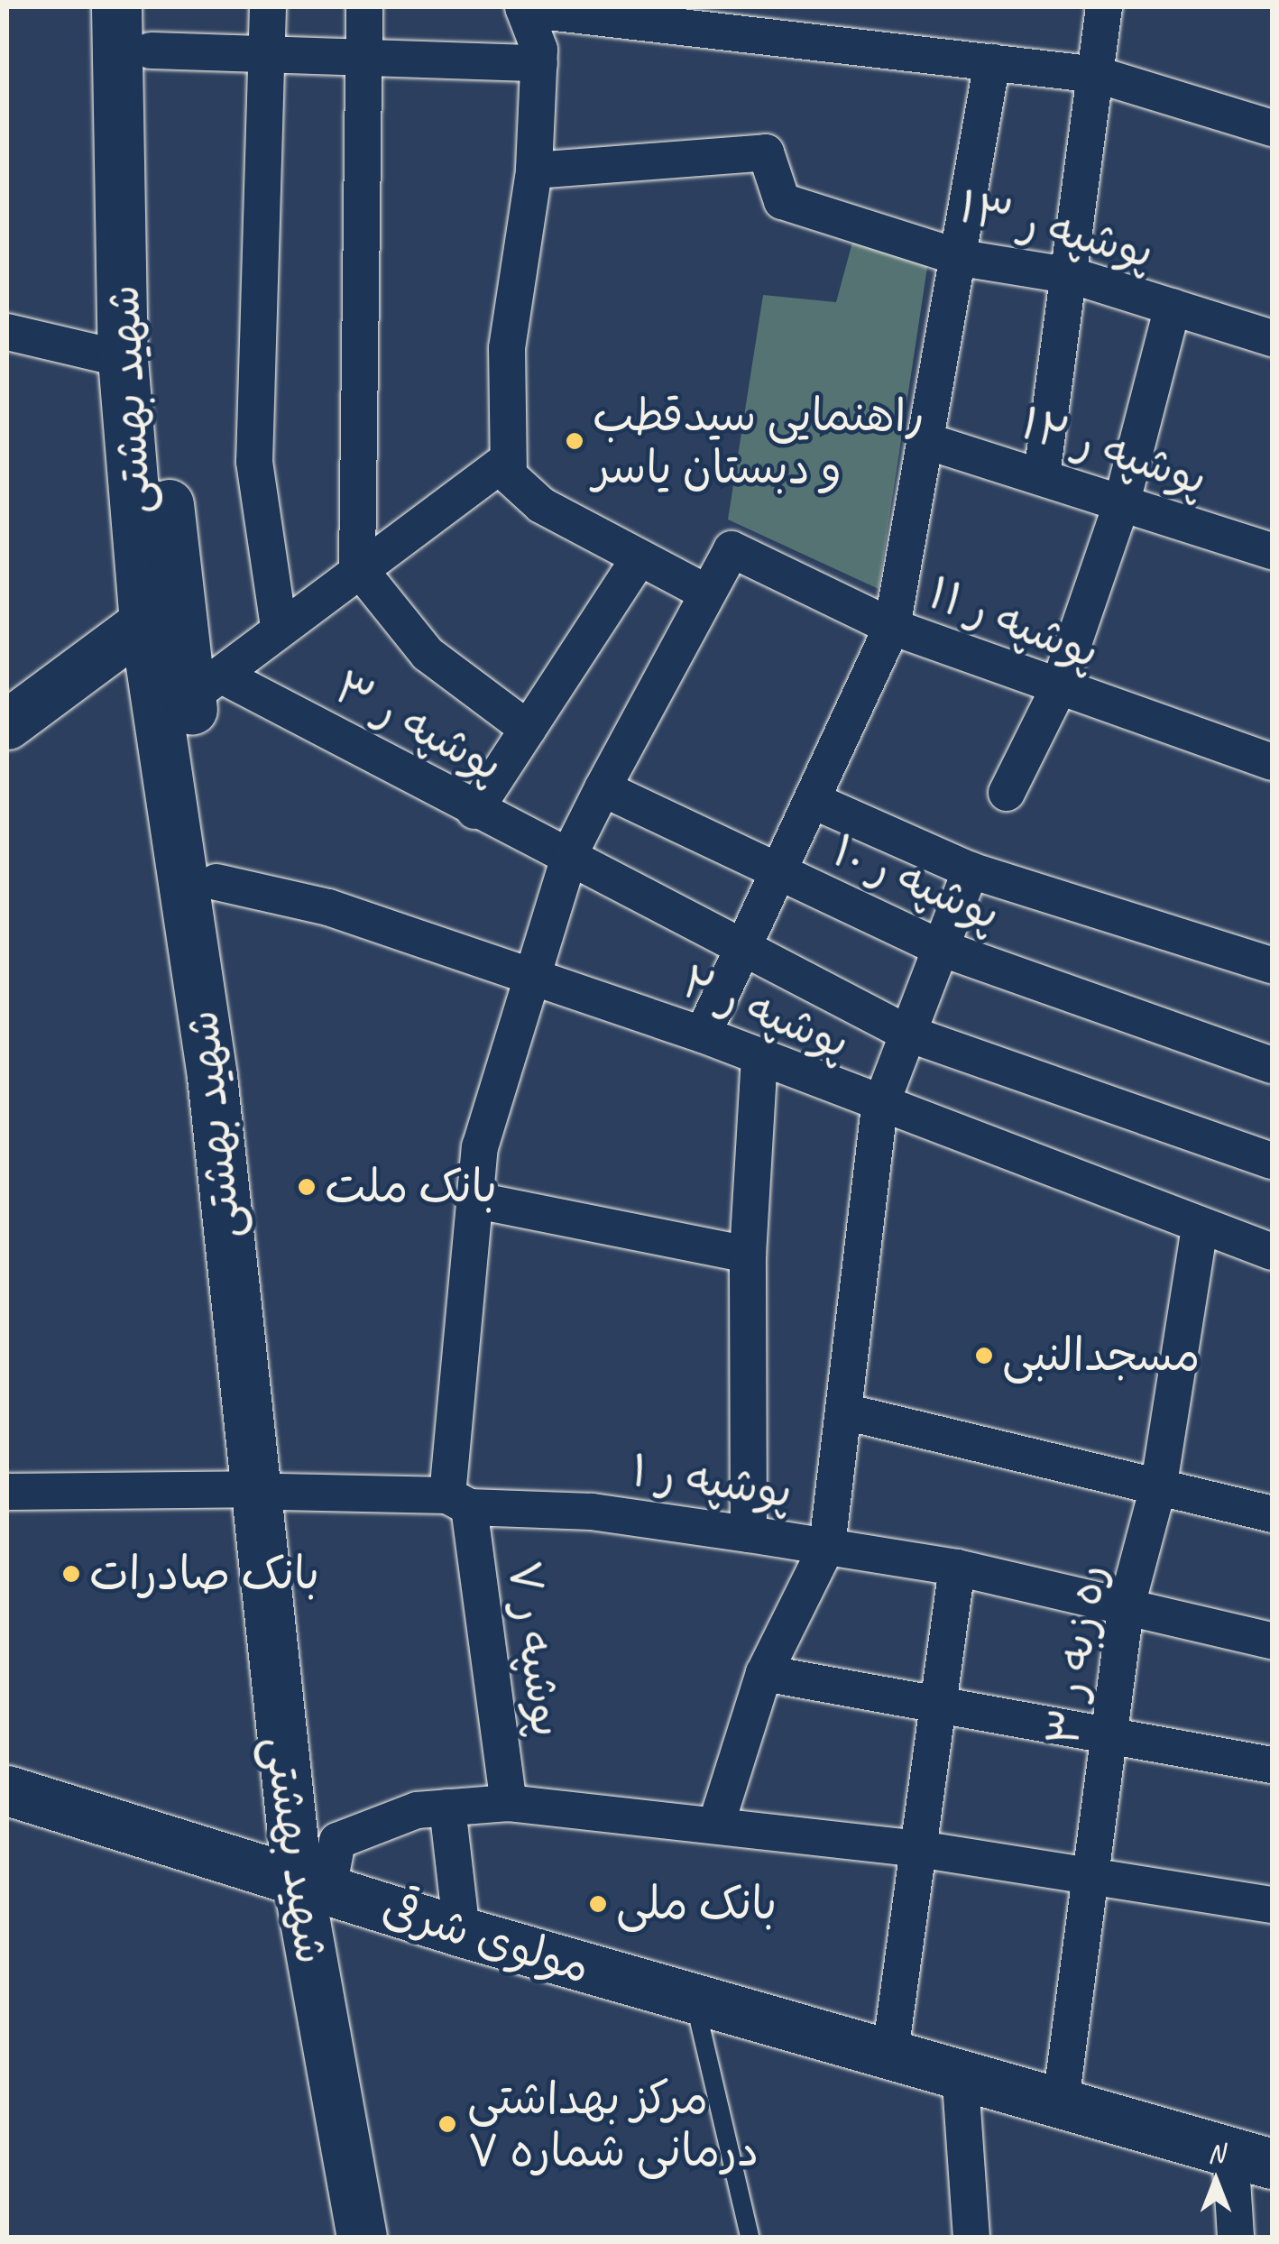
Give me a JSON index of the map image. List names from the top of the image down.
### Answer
{
  "streets": {
    "main road": ["شهید بهشتی", "مولوی شرقی"],
    "street": [
      "پوشپه ر ۱۳",
      "پوشپه ر ۱۲",
      "پوشپه ر ۱۱",
      "پوشپه ر ۳",
      "پوشپه ر ۱۰",
      "پوشپه ر ۲",
      "۱ پوشپه ر",
      "پوشپه ر ۷",
      "ره زبه ر ۳"
    ]
  },
  "crossings": [
    ["شهید بهشتی", "پوشپه ر ۳"],
    ["شهید بهشتی", "پوشپه ر ۲"],
    ["شهید بهشتی", "۱ پوشپه ر"],
    ["شهید بهشتی", "مولوی شرقی"],
    ["پوشپه ر ۳", "پوشپه ر ۷"],
    ["پوشپه ر ۲", "پوشپه ر ۷"],
    ["پوشپه ر ۲", "ره زبه ر ۳"],
    ["۱ پوشپه ر", "پوشپه ر ۷"],
    ["۱ پوشپه ر", "ره زبه ر ۳"],
    ["پوشپه ر ۷", "مولوی شرقی"],
    ["ره زبه ر ۳", "مولوی شرقی"]
  ],
  "places": [
    "راهنمایی سیدقطب و دبستان یاسر",
    "بانک ملت",
    "مسجدالنبی",
    "بانک صادرات",
    "بانک ملی",
    "مرکز بهداشتی درمانی شماره ۷"
  ],
  "north": "top"
}
